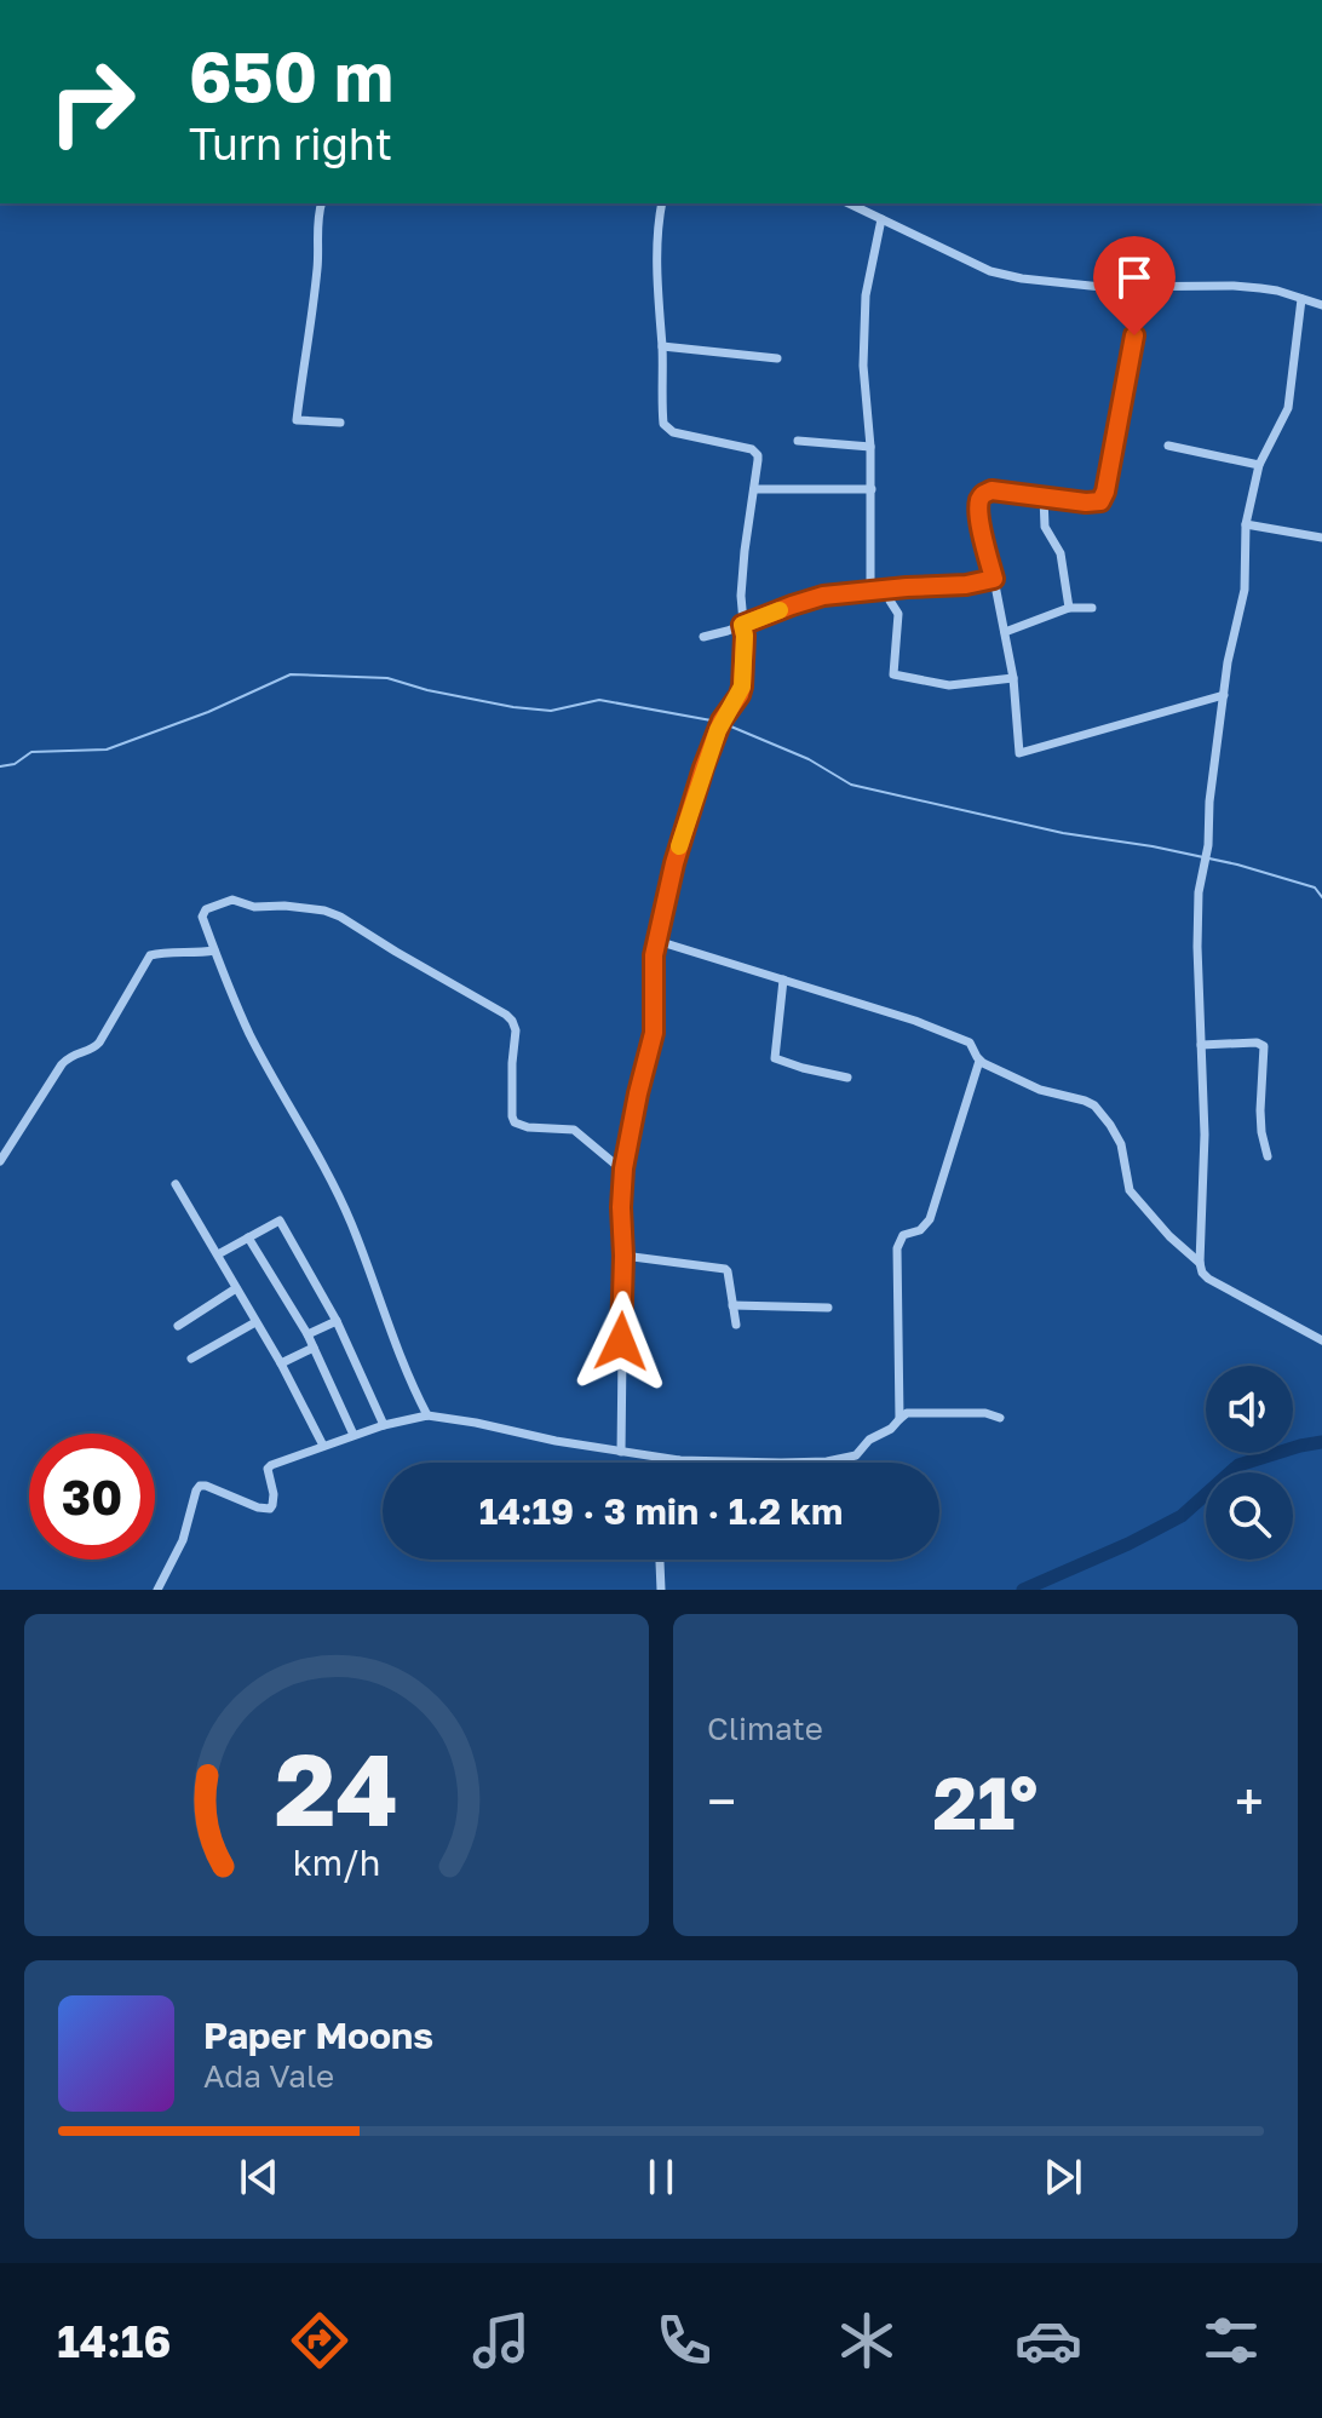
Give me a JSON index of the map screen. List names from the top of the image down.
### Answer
{
  "page": {
    "turn": ["650 m", "Turn right"],
    "limit": "30",
    "trip": "14:19 · 3 min · 1.2 km",
    "tile": "Climate",
    "heat": ["−", "21°", "+"],
    "song": ["Paper Moons", "Ada Vale"],
    "tabs": "14:16",
    "gauge": ["24", "km/h"]
  }
}
